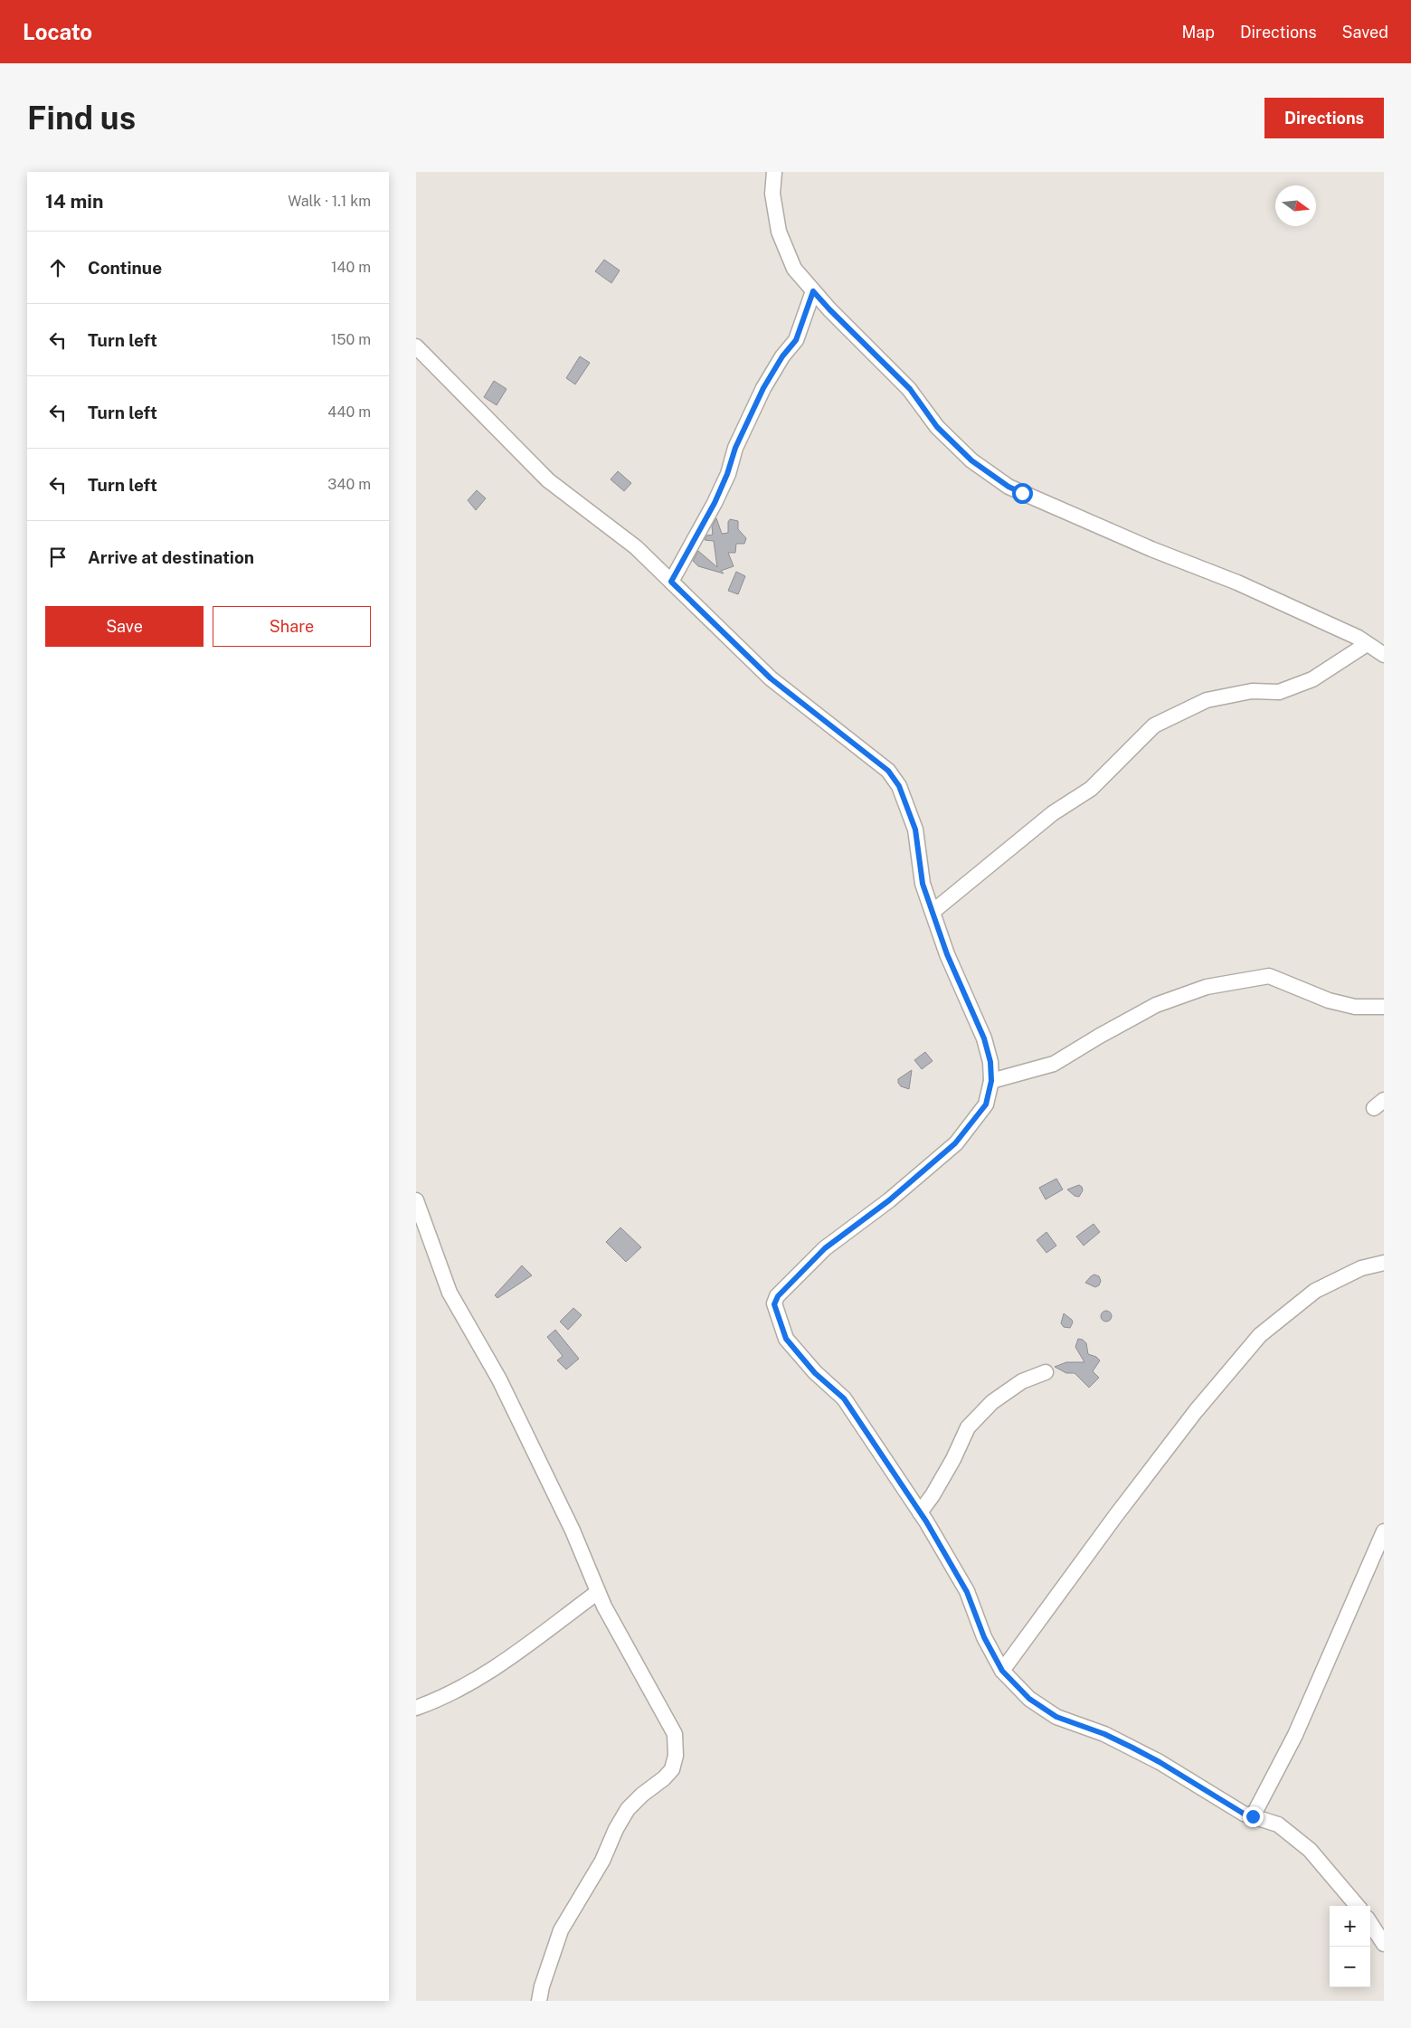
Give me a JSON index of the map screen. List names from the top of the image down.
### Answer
{
  "north": "right",
  "page": {
    "header": "Locato",
    "nav": ["Map", "Directions", "Saved"],
    "buttons": [
      "Directions",
      ["Save", "Share"]
    ],
    "title": "Find us",
    "heading": ["14 min", "Walk · 1.1 km"],
    "list": [
      ["Continue", "140 m"],
      ["Turn left", "150 m"],
      ["Turn left", "440 m"],
      ["Turn left", "340 m"],
      "Arrive at destination"
    ],
    "map_buttons": ["+", "−"]
  }
}
